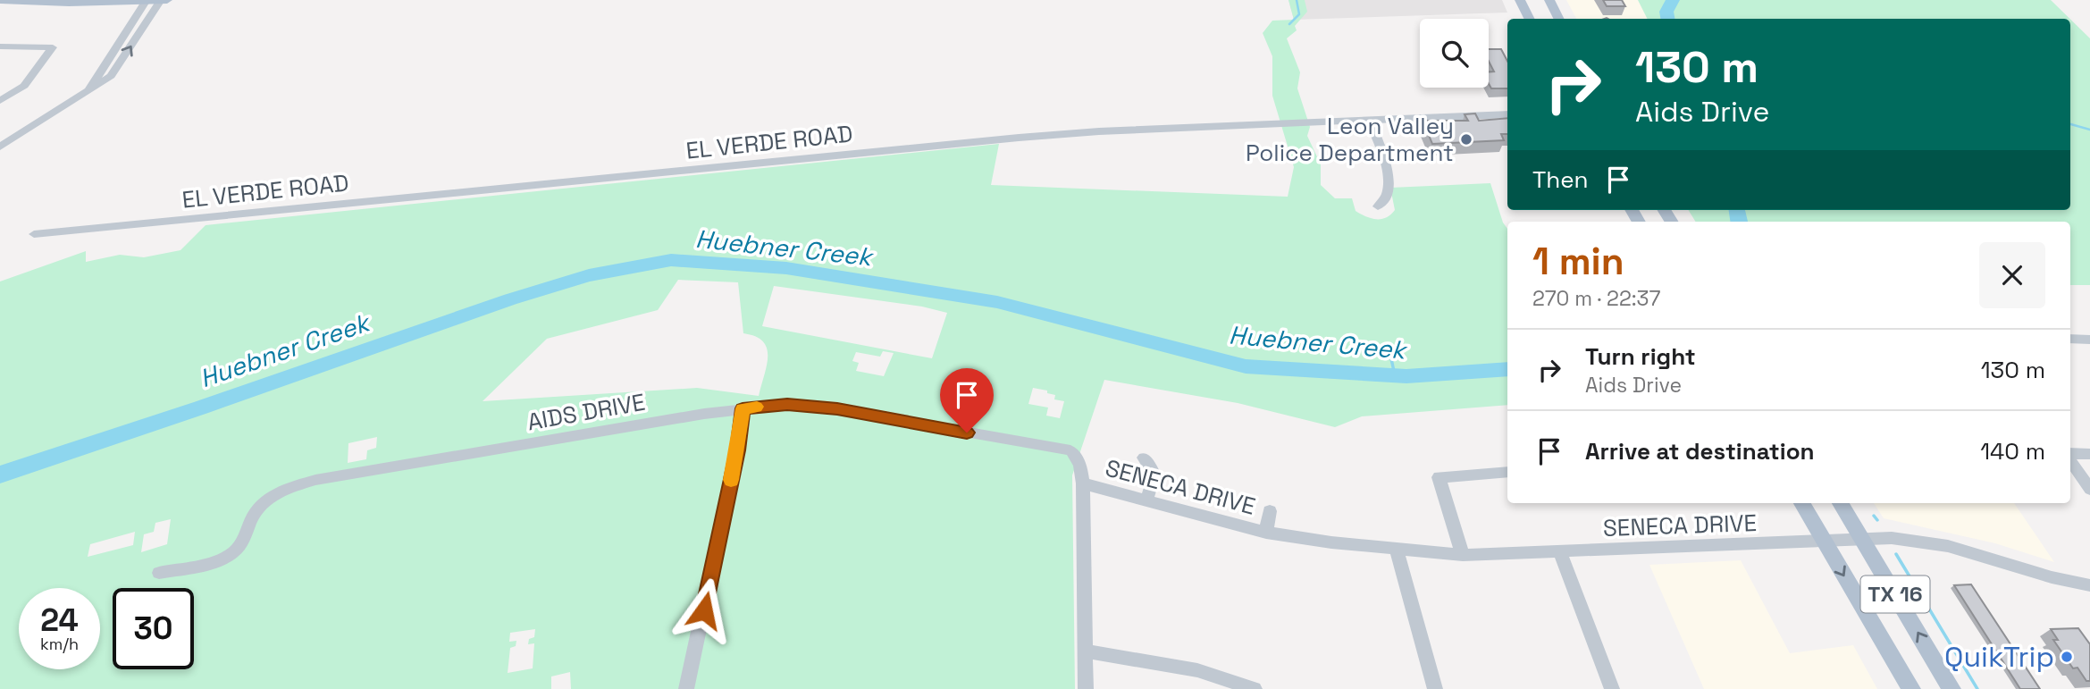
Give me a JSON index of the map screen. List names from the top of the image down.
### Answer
{
  "streets": {
    "main road": ["TX 16"],
    "street": ["EL VERDE ROAD", "AIDS DRIVE", "SENECA DRIVE"]
  },
  "crossings": [
    ["AIDS DRIVE", "SENECA DRIVE"],
    ["SENECA DRIVE", "TX 16"]
  ],
  "water": ["Huebner Creek"],
  "places": ["Leon Valley Police Department", "QuikTrip"],
  "page": {
    "turn": ["130 m", "Aids Drive"],
    "then": "Then",
    "heading": ["1 min", "270 m · 22:37"],
    "list": [
      {
        "name": "Turn right",
        "note": "Aids Drive",
        "value": "130 m"
      },
      {
        "name": "Arrive at destination",
        "value": "140 m"
      }
    ],
    "speed": "24 km/h",
    "limit": "30"
  }
}
